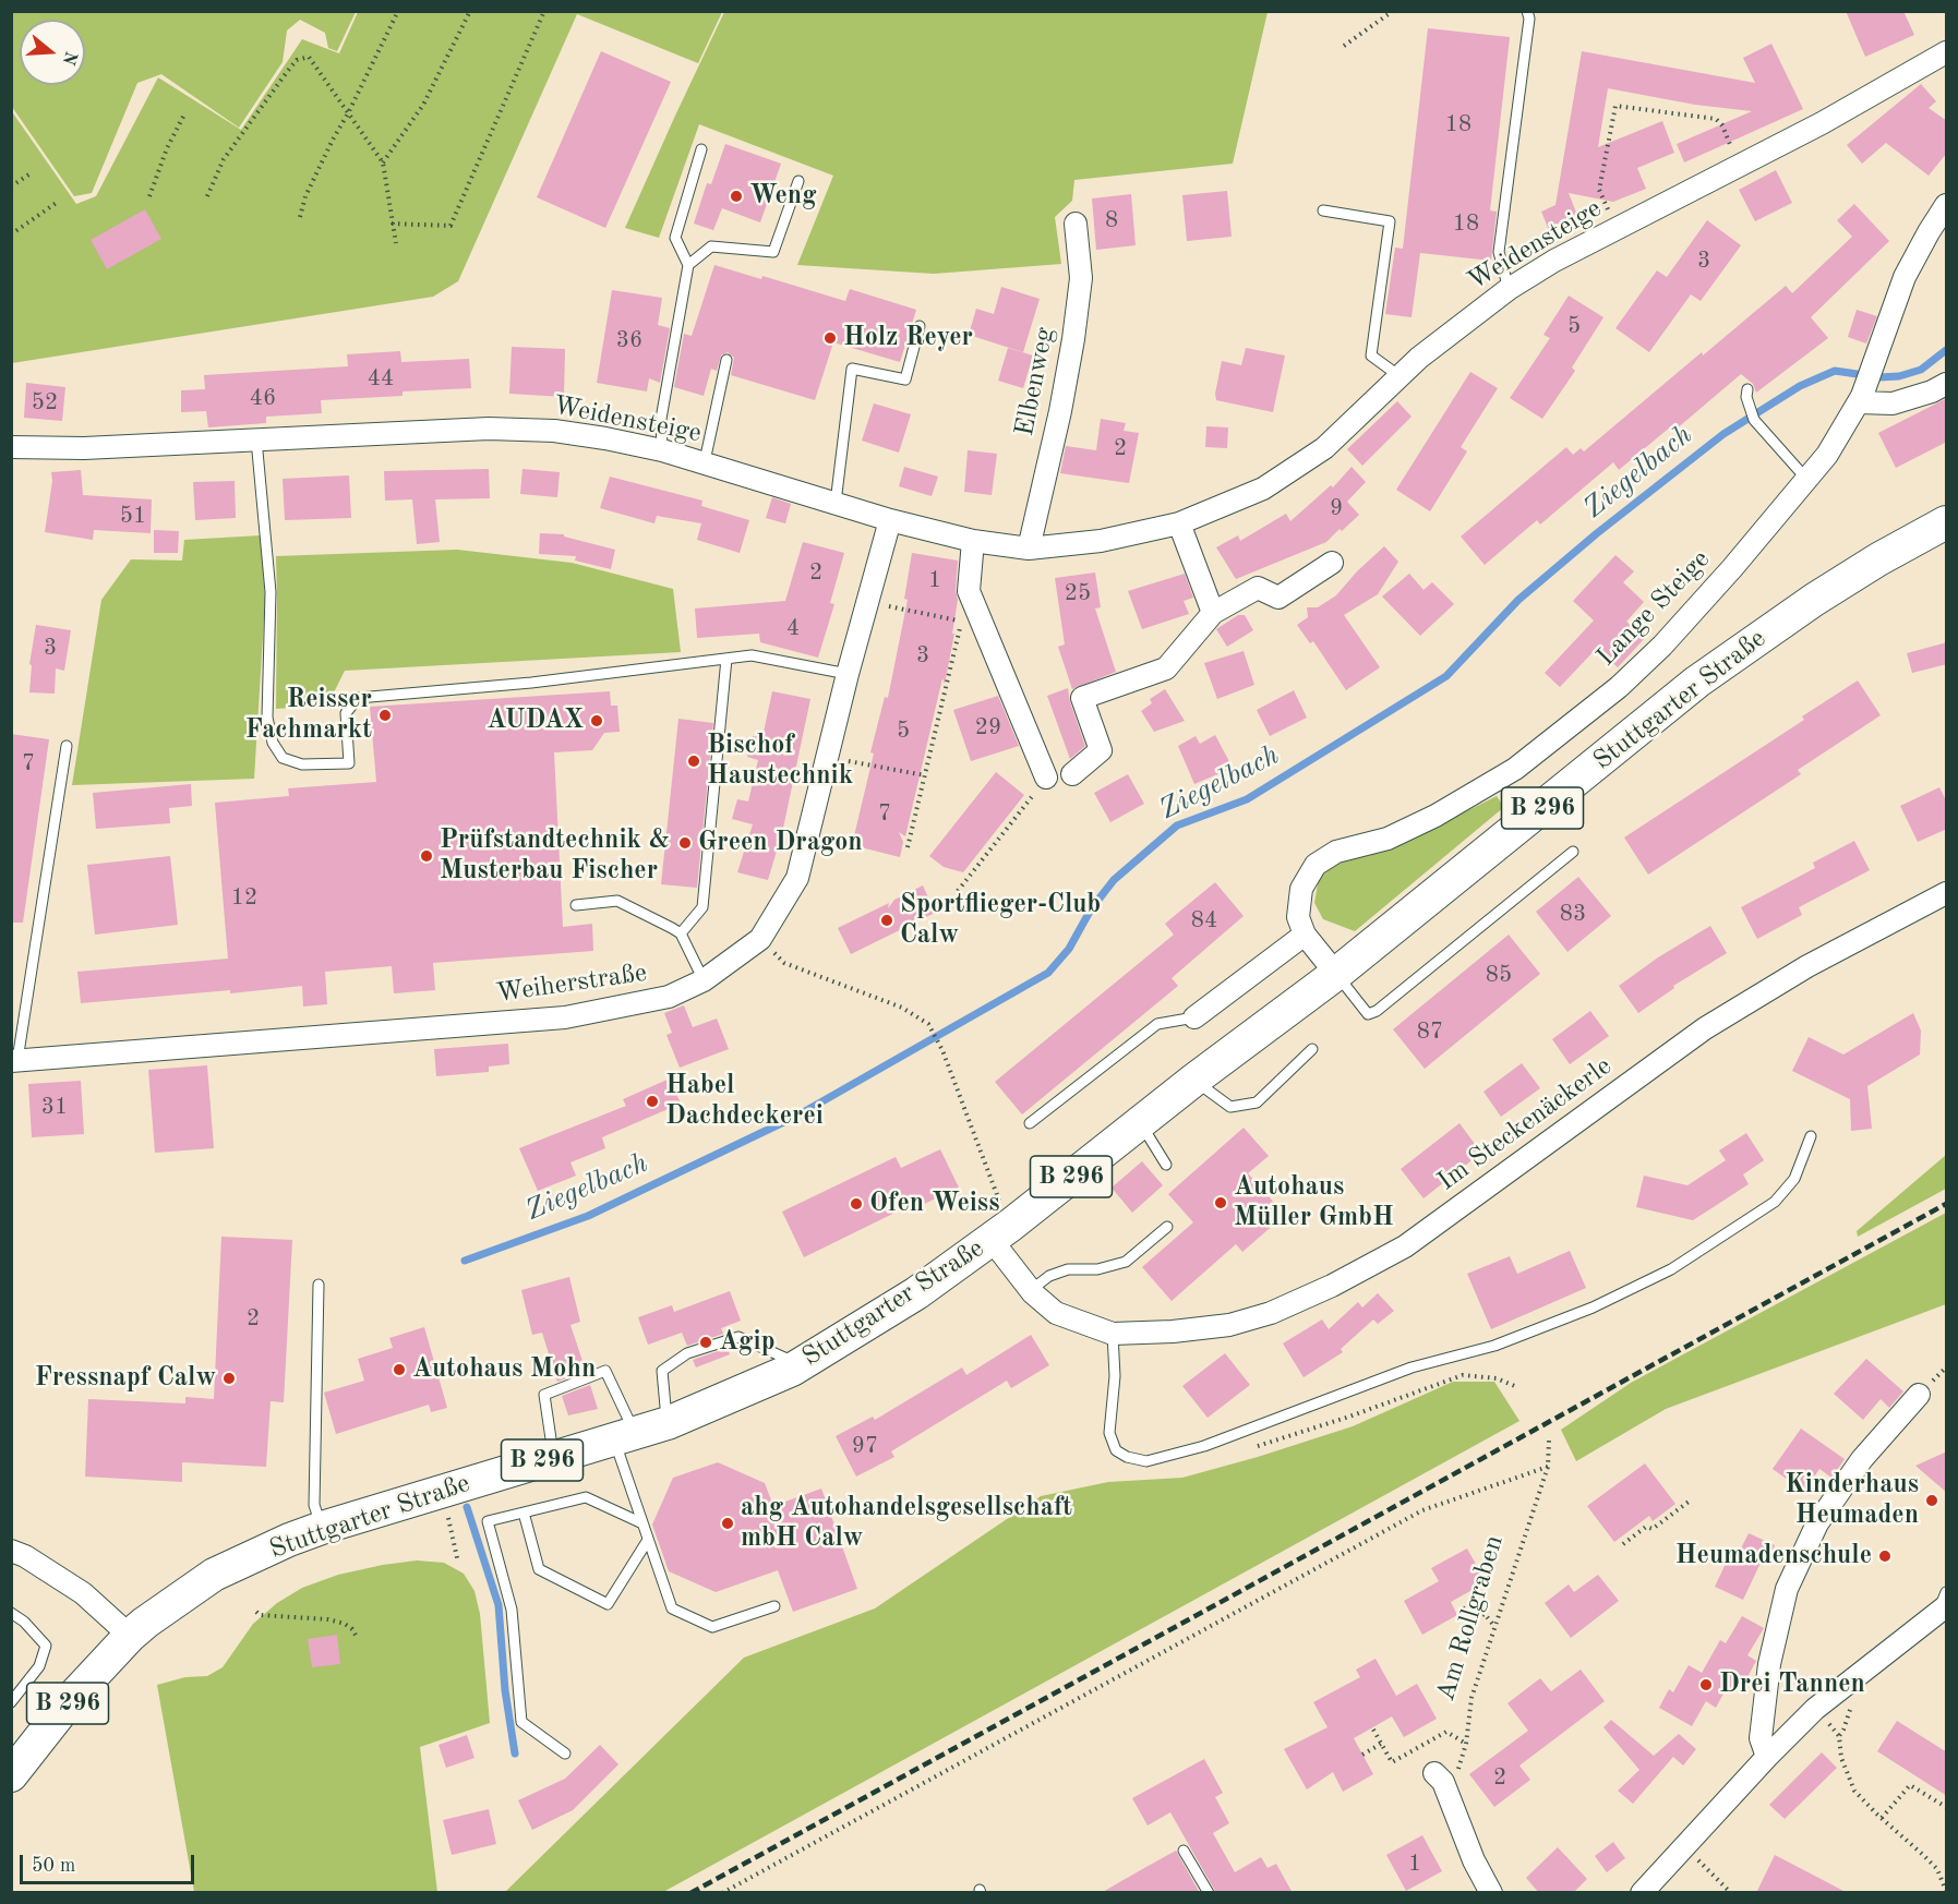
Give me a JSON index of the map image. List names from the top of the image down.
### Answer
{
  "streets": {
    "main road": ["Stuttgarter Straße", "B 296"],
    "street": [
      "Weidensteige",
      "Elbenweg",
      "Lange Steige",
      "Weiherstraße",
      "Im Steckenäckerle"
    ],
    "path": ["Am Rollgraben"]
  },
  "crossings": [
    ["Weidensteige", "Elbenweg"],
    ["Weidensteige", "Weiherstraße"],
    ["Stuttgarter Straße", "Im Steckenäckerle"]
  ],
  "water": ["Ziegelbach"],
  "places": [
    "Weng",
    "Holz Reyer",
    "Reisser Fachmarkt",
    "AUDAX",
    "Bischof Haustechnik",
    "Green Dragon",
    "Prüfstandtechnik & Musterbau Fischer",
    "Sportflieger-Club Calw",
    "Habel Dachdeckerei",
    "Autohaus Müller GmbH",
    "Ofen Weiss",
    "Agip",
    "Autohaus Mohn",
    "Fressnapf Calw",
    "Kinderhaus Heumaden",
    "ahg Autohandelsgesellschaft mbH Calw",
    "Heumadenschule",
    "Drei Tannen"
  ],
  "house_numbers": [
    "18",
    "8",
    "18",
    "3",
    "5",
    "36",
    "44",
    "46",
    "52",
    "2",
    "9",
    "51",
    "2",
    "1",
    "25",
    "4",
    "3",
    "3",
    "29",
    "5",
    "7",
    "7",
    "12",
    "83",
    "84",
    "85",
    "87",
    "31",
    "2",
    "97",
    "2",
    "1"
  ],
  "scale_bar": "50 m",
  "north": "right"
}
